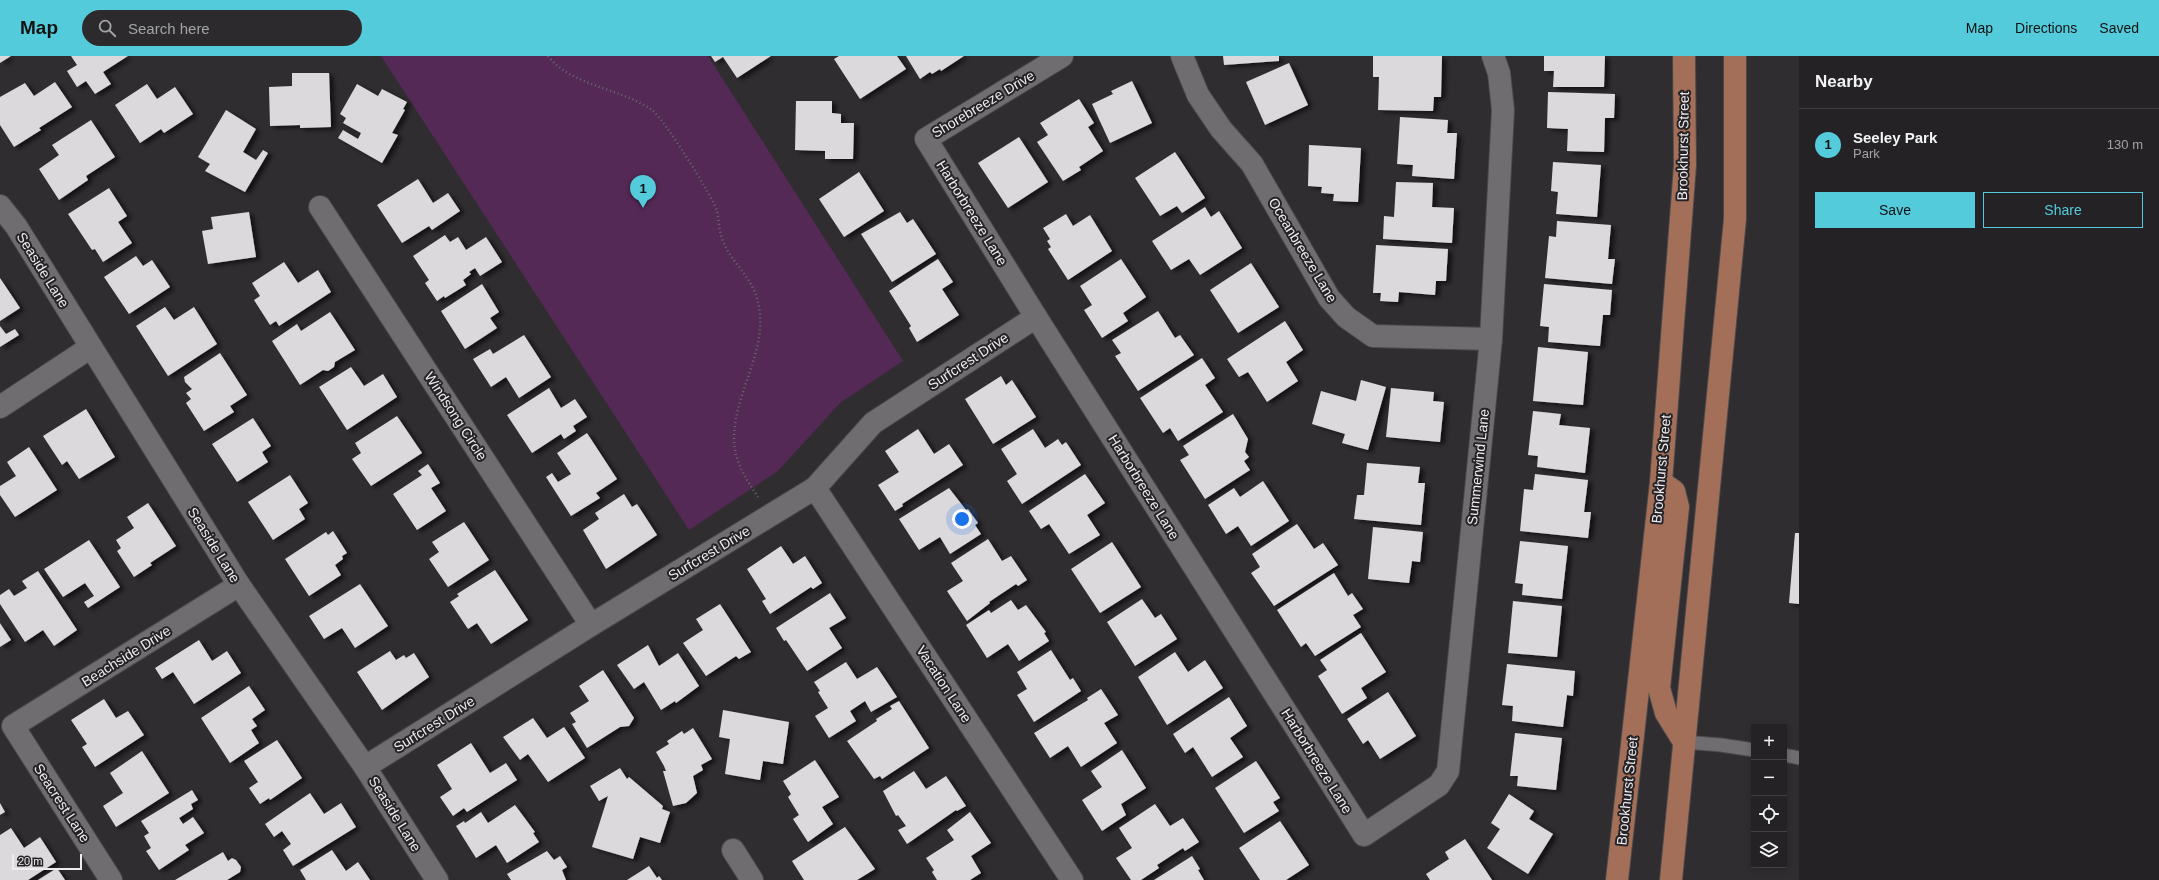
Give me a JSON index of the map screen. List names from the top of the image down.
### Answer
{
  "streets": {
    "main road": ["Brookhurst Street"],
    "street": [
      "Shorebreeze Drive",
      "Harborbreeze Lane",
      "Oceanbreeze Lane",
      "Seaside Lane",
      "Surfcrest Drive",
      "Windsong Circle",
      "Summerwind Lane",
      "Beachside Drive",
      "Vacation Lane",
      "Seacrest Lane"
    ]
  },
  "crossings": [
    ["Shorebreeze Drive", "Harborbreeze Lane"],
    ["Harborbreeze Lane", "Surfcrest Drive"],
    ["Harborbreeze Lane", "Summerwind Lane"],
    ["Oceanbreeze Lane", "Summerwind Lane"],
    ["Seaside Lane", "Surfcrest Drive"],
    ["Seaside Lane", "Beachside Drive"],
    ["Surfcrest Drive", "Windsong Circle"],
    ["Surfcrest Drive", "Vacation Lane"],
    ["Beachside Drive", "Seacrest Lane"]
  ],
  "scale_bar": "20 m",
  "page": {
    "header": "Map",
    "search": "Search here",
    "nav": ["Map", "Directions", "Saved"],
    "heading": "Nearby",
    "list": [
      {
        "mark": "1",
        "name": "Seeley Park",
        "note": "Park",
        "value": "130 m"
      }
    ],
    "pins": "1",
    "buttons": ["Save", "Share"],
    "map_buttons": ["+", "−"],
    "scale": "20 m"
  }
}
